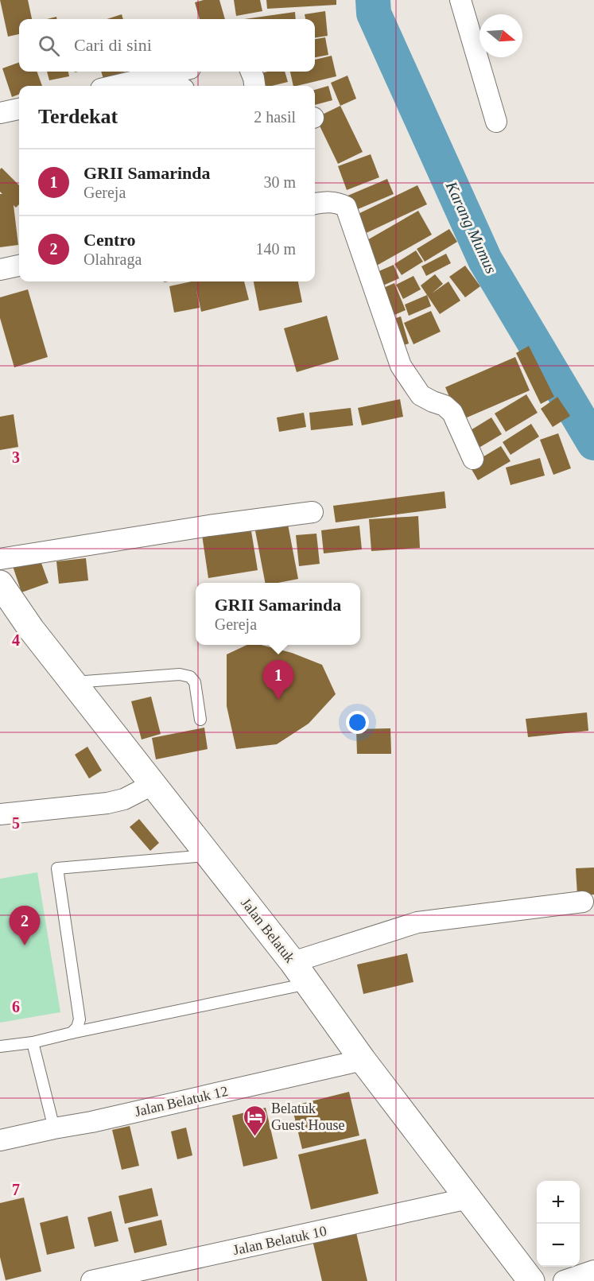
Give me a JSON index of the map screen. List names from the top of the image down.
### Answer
{
  "streets": {
    "street": ["Jalan Belatuk", "Jalan Belatuk 12", "Jalan Belatuk 10"]
  },
  "crossings": [
    ["Jalan Belatuk", "Jalan Belatuk 12"],
    ["Jalan Belatuk", "Jalan Belatuk 10"]
  ],
  "water": ["Karang Mumus"],
  "places": {
    "hotel": ["Belatuk Guest House"]
  },
  "north": "right",
  "page": {
    "search": "Cari di sini",
    "heading": ["Terdekat", "2 hasil"],
    "list": [
      {
        "mark": "1",
        "name": "GRII Samarinda",
        "note": "Gereja",
        "value": "30 m"
      },
      {
        "mark": "2",
        "name": "Centro",
        "note": "Olahraga",
        "value": "140 m"
      }
    ],
    "popup": ["GRII Samarinda", "Gereja"],
    "pins": ["1", "2"],
    "map_buttons": ["+", "−"]
  },
  "grid": {
    "rows": [
      "3",
      "4",
      "5",
      "6",
      "7"
    ]
  }
}
